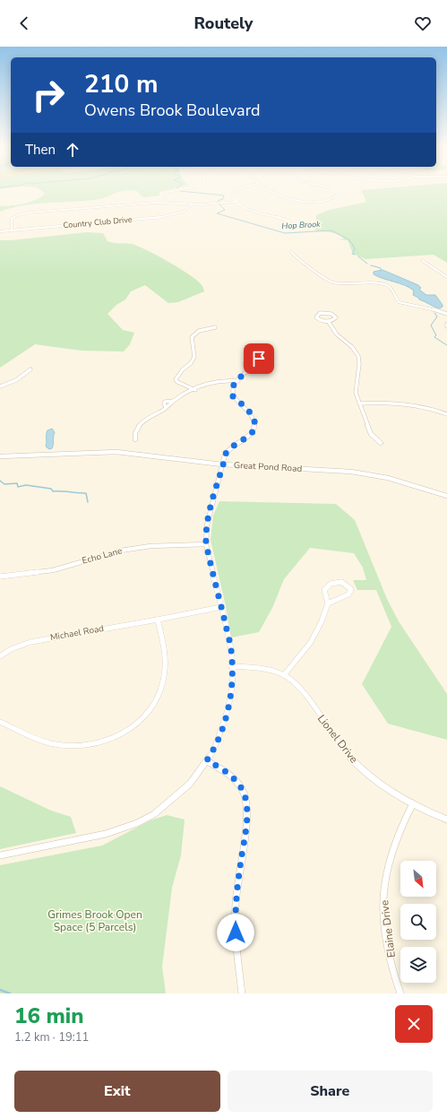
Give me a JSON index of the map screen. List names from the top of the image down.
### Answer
{
  "streets": {
    "street": [
      "Country Club Drive",
      "Great Pond Road",
      "Echo Lane",
      "Michael Road",
      "Lionel Drive",
      "Elaine Drive"
    ]
  },
  "crossings": [
    ["Lionel Drive", "Elaine Drive"]
  ],
  "water": ["Hop Brook"],
  "parks": ["Grimes Brook Open Space (5 Parcels)"],
  "north": "bottom right",
  "page": {
    "header": "Routely",
    "turn": ["210 m", "Owens Brook Boulevard"],
    "then": "Then",
    "heading": ["16 min", "1.2 km · 19:11"],
    "buttons": ["Exit", "Share"]
  }
}
